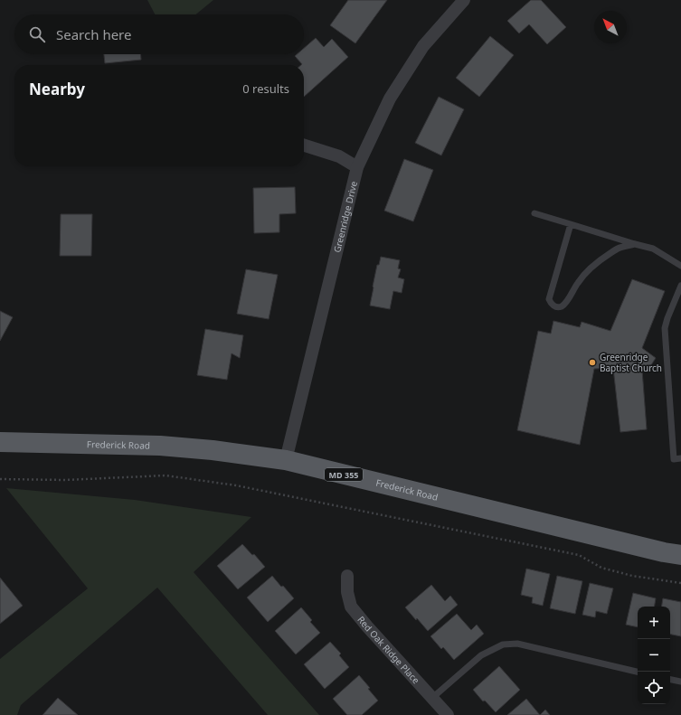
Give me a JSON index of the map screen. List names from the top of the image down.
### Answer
{
  "streets": {
    "main road": ["Frederick Road", "MD 355"],
    "street": ["Greenridge Drive", "Red Oak Ridge Place"]
  },
  "crossings": [
    ["Greenridge Drive", "Frederick Road"]
  ],
  "places": ["Greenridge Baptist Church"],
  "north": "top left",
  "page": {
    "search": "Search here",
    "heading": ["Nearby", "0 results"],
    "map_buttons": ["+", "−"]
  }
}
